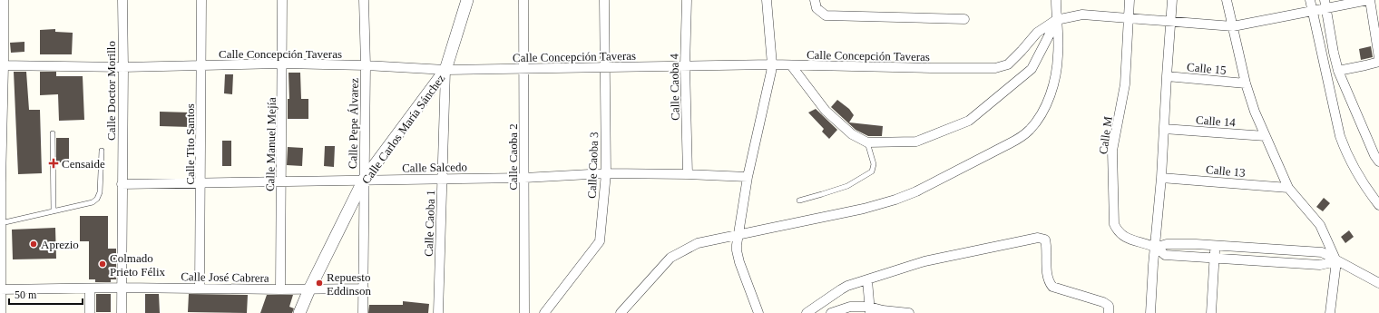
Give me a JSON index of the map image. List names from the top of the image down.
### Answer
{
  "streets": {
    "street": [
      "Calle Concepción Taveras",
      "Calle 15",
      "Calle Caoba 4",
      "Calle Doctor Morillo",
      "Calle 14",
      "Calle Pepe Álvarez",
      "Calle Carlos María Sánchez",
      "Calle M",
      "Calle Tito Santos",
      "Calle Manuel Mejía",
      "Calle Caoba 2",
      "Calle Caoba 3",
      "Calle Salcedo",
      "Calle 13",
      "Calle Caoba 1",
      "Calle José Cabrera"
    ]
  },
  "crossings": [
    ["Calle Concepción Taveras", "Calle Caoba 4"],
    ["Calle Concepción Taveras", "Calle Doctor Morillo"],
    ["Calle Concepción Taveras", "Calle Pepe Álvarez"],
    ["Calle Concepción Taveras", "Calle Carlos María Sánchez"],
    ["Calle Concepción Taveras", "Calle M"],
    ["Calle Concepción Taveras", "Calle Tito Santos"],
    ["Calle Concepción Taveras", "Calle Manuel Mejía"],
    ["Calle Concepción Taveras", "Calle Caoba 2"],
    ["Calle Concepción Taveras", "Calle Caoba 3"],
    ["Calle Concepción Taveras", "Calle Caoba 1"],
    ["Calle Caoba 4", "Calle Salcedo"],
    ["Calle Doctor Morillo", "Calle Salcedo"],
    ["Calle Doctor Morillo", "Calle José Cabrera"],
    ["Calle Pepe Álvarez", "Calle Carlos María Sánchez"],
    ["Calle Pepe Álvarez", "Calle Salcedo"],
    ["Calle Pepe Álvarez", "Calle José Cabrera"],
    ["Calle Carlos María Sánchez", "Calle Salcedo"],
    ["Calle Carlos María Sánchez", "Calle Caoba 1"],
    ["Calle Carlos María Sánchez", "Calle José Cabrera"],
    ["Calle Tito Santos", "Calle Salcedo"],
    ["Calle Tito Santos", "Calle José Cabrera"],
    ["Calle Manuel Mejía", "Calle Salcedo"],
    ["Calle Manuel Mejía", "Calle José Cabrera"],
    ["Calle Caoba 2", "Calle Salcedo"],
    ["Calle Caoba 3", "Calle Salcedo"],
    ["Calle Salcedo", "Calle Caoba 1"]
  ],
  "places": {
    "health": ["Censaide"],
    "other": ["Aprezio", "Colmado Prieto Félix", "Repuesto Eddinson"]
  },
  "scale_bar": "50 m"
}
